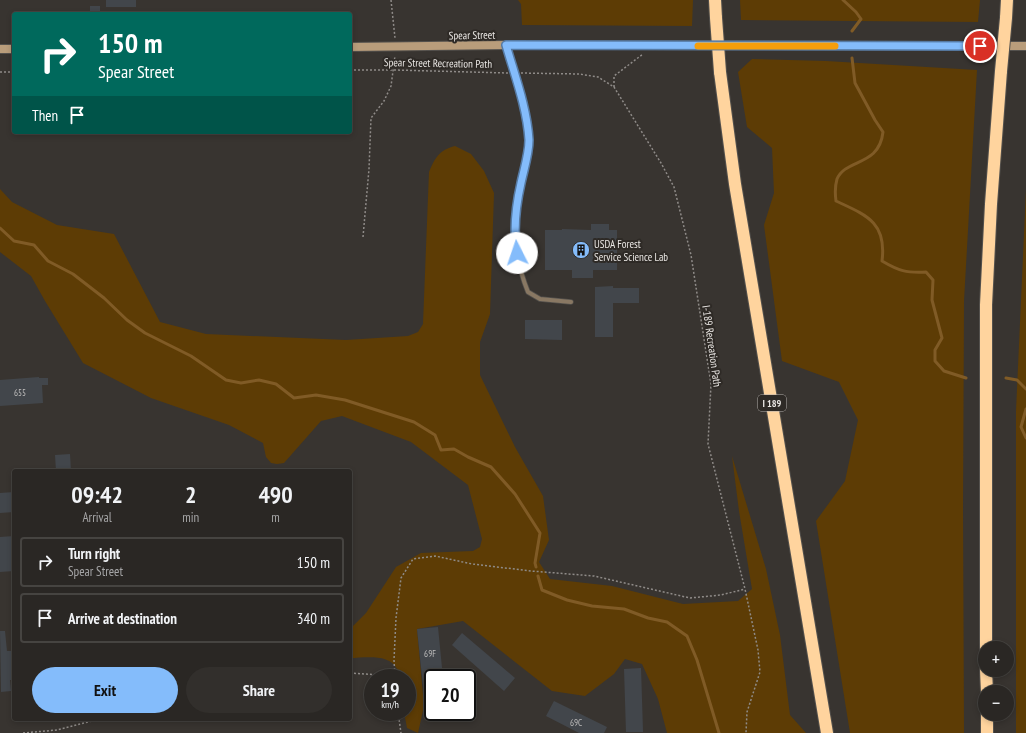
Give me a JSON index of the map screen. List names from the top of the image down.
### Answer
{
  "streets": {
    "highway": ["I 189"],
    "main road": ["Spear Street"],
    "path": ["Spear Street Recreation Path", "I-189 Recreation Path"]
  },
  "crossings": [
    ["Spear Street Recreation Path", "I-189 Recreation Path"]
  ],
  "places": {
    "building": ["USDA Forest Service Science Lab"]
  },
  "house_numbers": ["655", "69F", "69C"],
  "page": {
    "turn": ["150 m", "Spear Street"],
    "then": "Then",
    "eta": [
      "09:42",
      "Arrival",
      "2",
      "min",
      "490",
      "m"
    ],
    "list": [
      {
        "name": "Turn right",
        "note": "Spear Street",
        "value": "150 m"
      },
      {
        "name": "Arrive at destination",
        "value": "340 m"
      }
    ],
    "map_buttons": ["+", "−"],
    "buttons": ["Exit", "Share"],
    "speed": "19 km/h",
    "limit": "20"
  }
}
